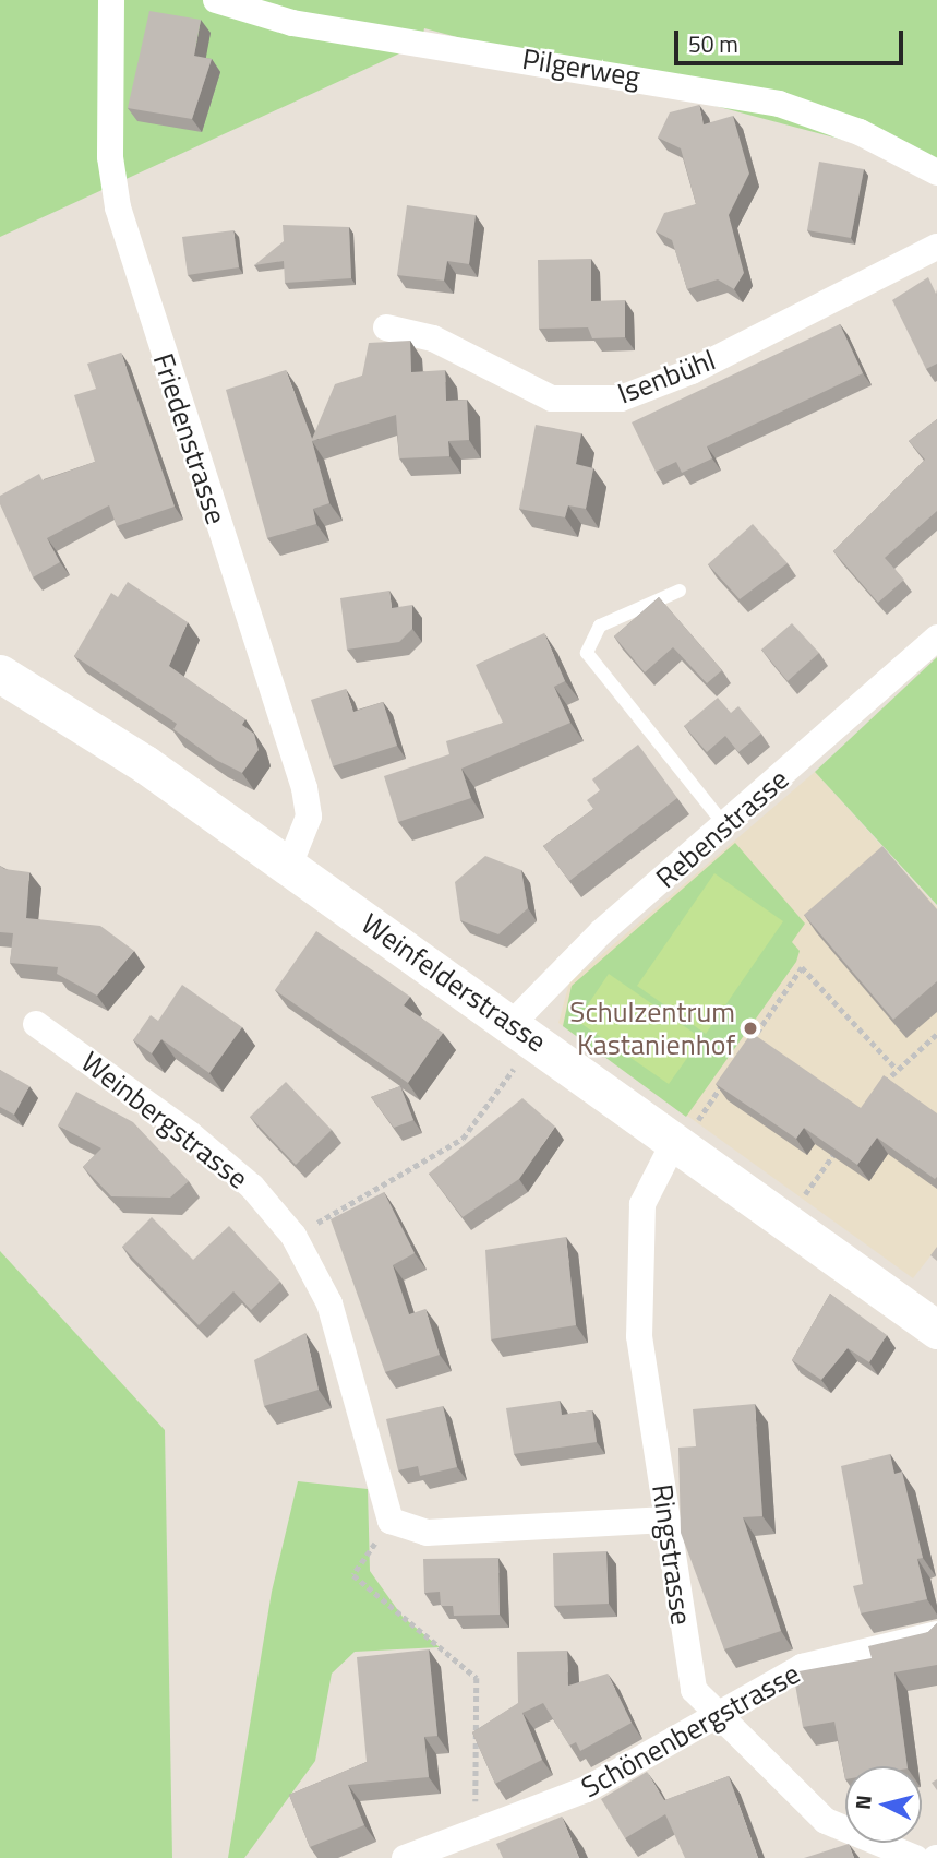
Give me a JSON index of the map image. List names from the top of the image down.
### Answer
{
  "streets": {
    "main road": ["Weinfelderstrasse"],
    "street": [
      "Pilgerweg",
      "Isenbühl",
      "Friedenstrasse",
      "Rebenstrasse",
      "Weinbergstrasse",
      "Ringstrasse",
      "Schönenbergstrasse"
    ]
  },
  "crossings": [
    ["Friedenstrasse", "Weinfelderstrasse"],
    ["Rebenstrasse", "Weinfelderstrasse"],
    ["Weinfelderstrasse", "Ringstrasse"],
    ["Ringstrasse", "Schönenbergstrasse"]
  ],
  "places": ["Schulzentrum Kastanienhof"],
  "scale_bar": "50 m",
  "north": "left"
}
